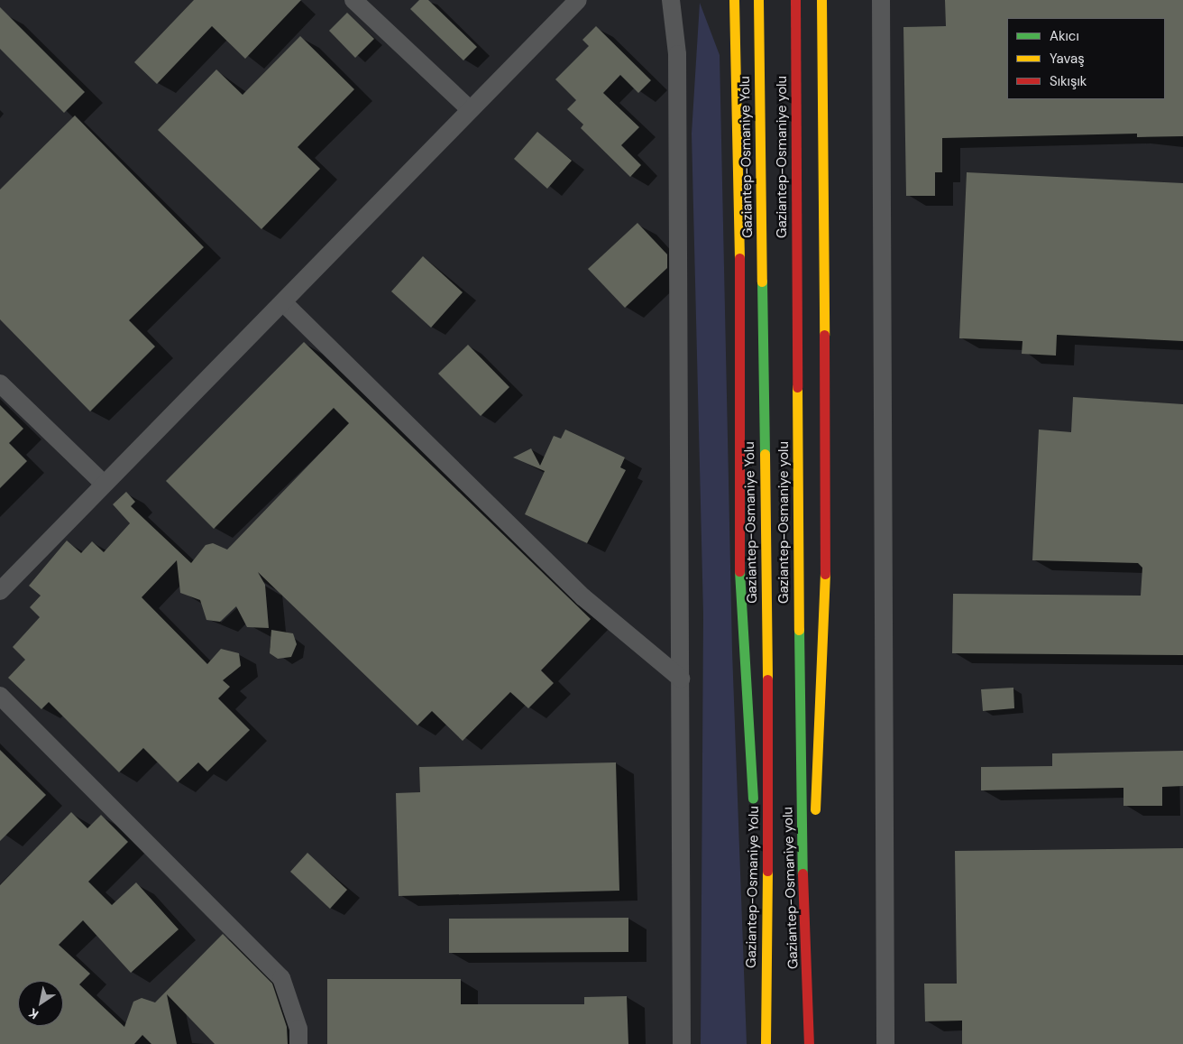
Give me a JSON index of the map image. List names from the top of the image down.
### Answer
{
  "streets": {
    "highway": ["Gaziantep-Osmaniye Yolu", "Gaziantep-Osmaniye yolu"]
  },
  "legend": ["Akıcı", "Yavaş", "Sıkışık"],
  "north": "bottom left"
}
